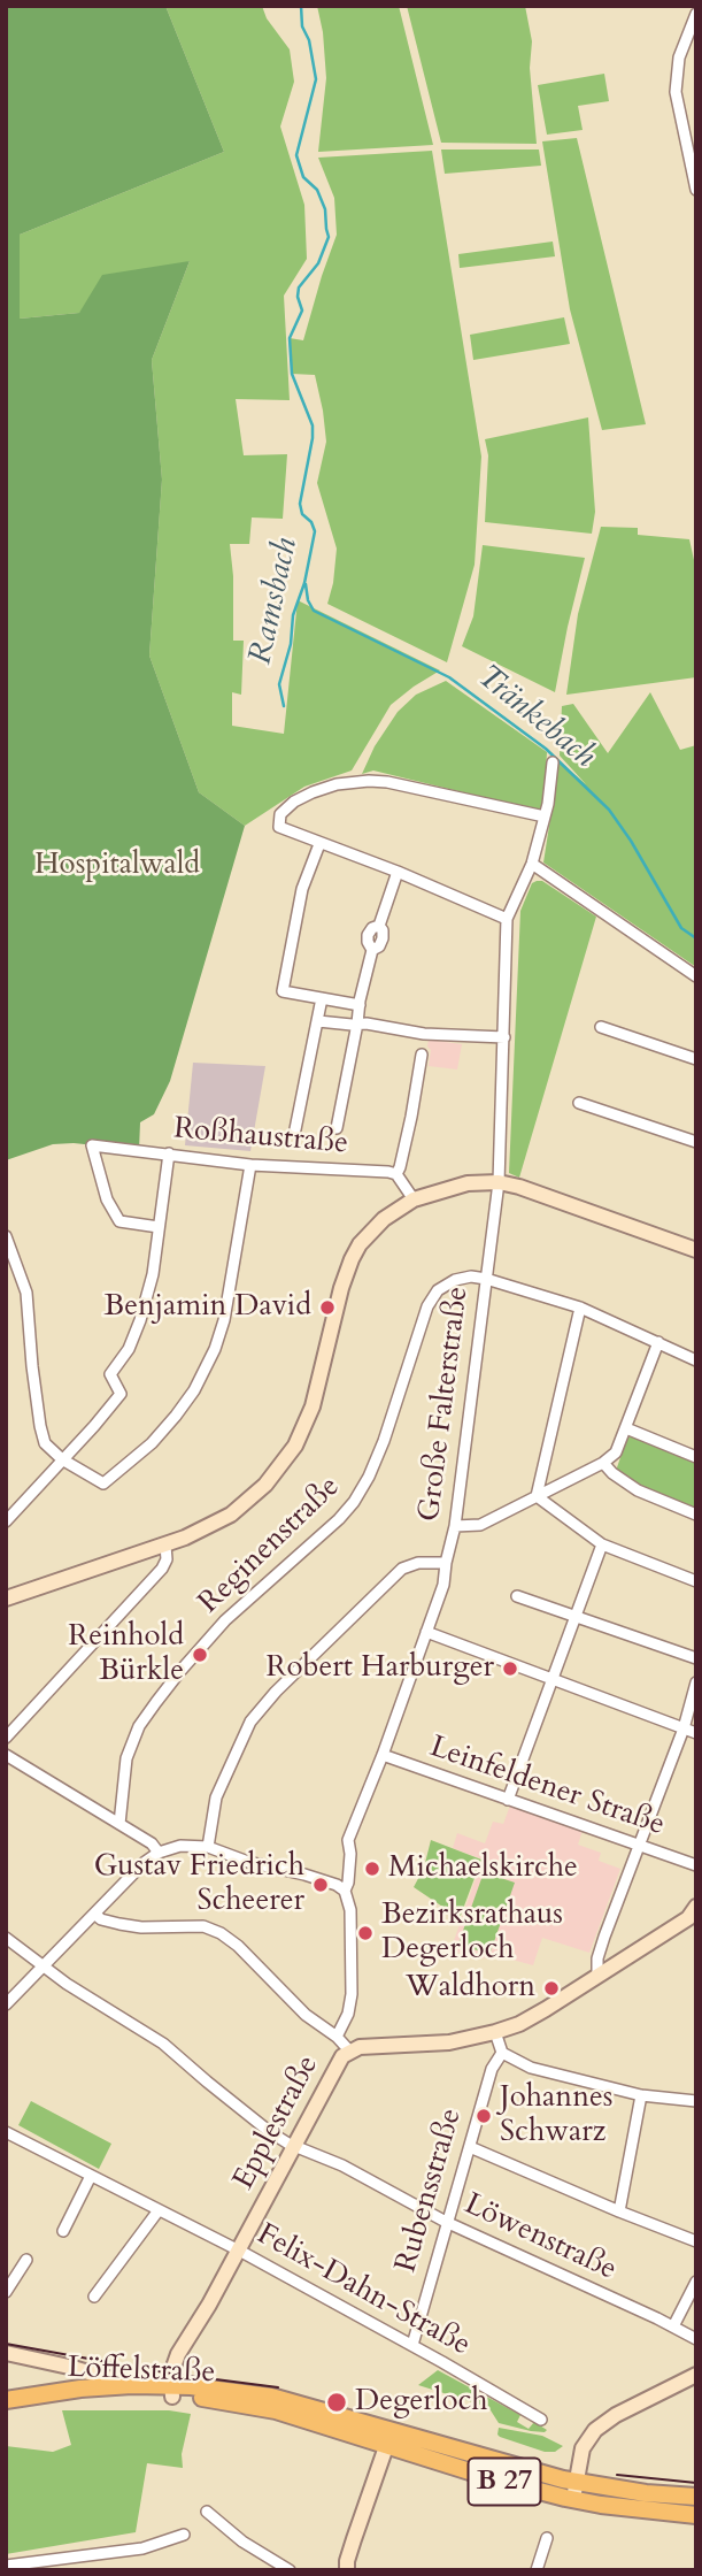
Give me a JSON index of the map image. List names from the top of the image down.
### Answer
{
  "streets": {
    "main road": ["Löffelstraße", "B 27"],
    "street": [
      "Roßhaustraße",
      "Große Falterstraße",
      "Reginenstraße",
      "Leinfeldener Straße",
      "Epplestraße",
      "Rubensstraße",
      "Löwenstraße",
      "Felix-Dahn-Straße"
    ]
  },
  "crossings": [
    ["Große Falterstraße", "Reginenstraße"],
    ["Große Falterstraße", "Leinfeldener Straße"],
    ["Epplestraße", "Löwenstraße"],
    ["Epplestraße", "Felix-Dahn-Straße"],
    ["Epplestraße", "Löffelstraße"],
    ["Rubensstraße", "Löwenstraße"],
    ["Rubensstraße", "Felix-Dahn-Straße"],
    ["Löffelstraße", "B 27"]
  ],
  "water": ["Ramsbach", "Tränkebach"],
  "parks": ["Hospitalwald"],
  "places": [
    "Benjamin David",
    "Reinhold Bürkle",
    "Robert Harburger",
    "Michaelskirche",
    "Gustav Friedrich Scheerer",
    "Bezirksrathaus Degerloch",
    "Waldhorn",
    "Johannes Schwarz",
    "Degerloch"
  ]
}
